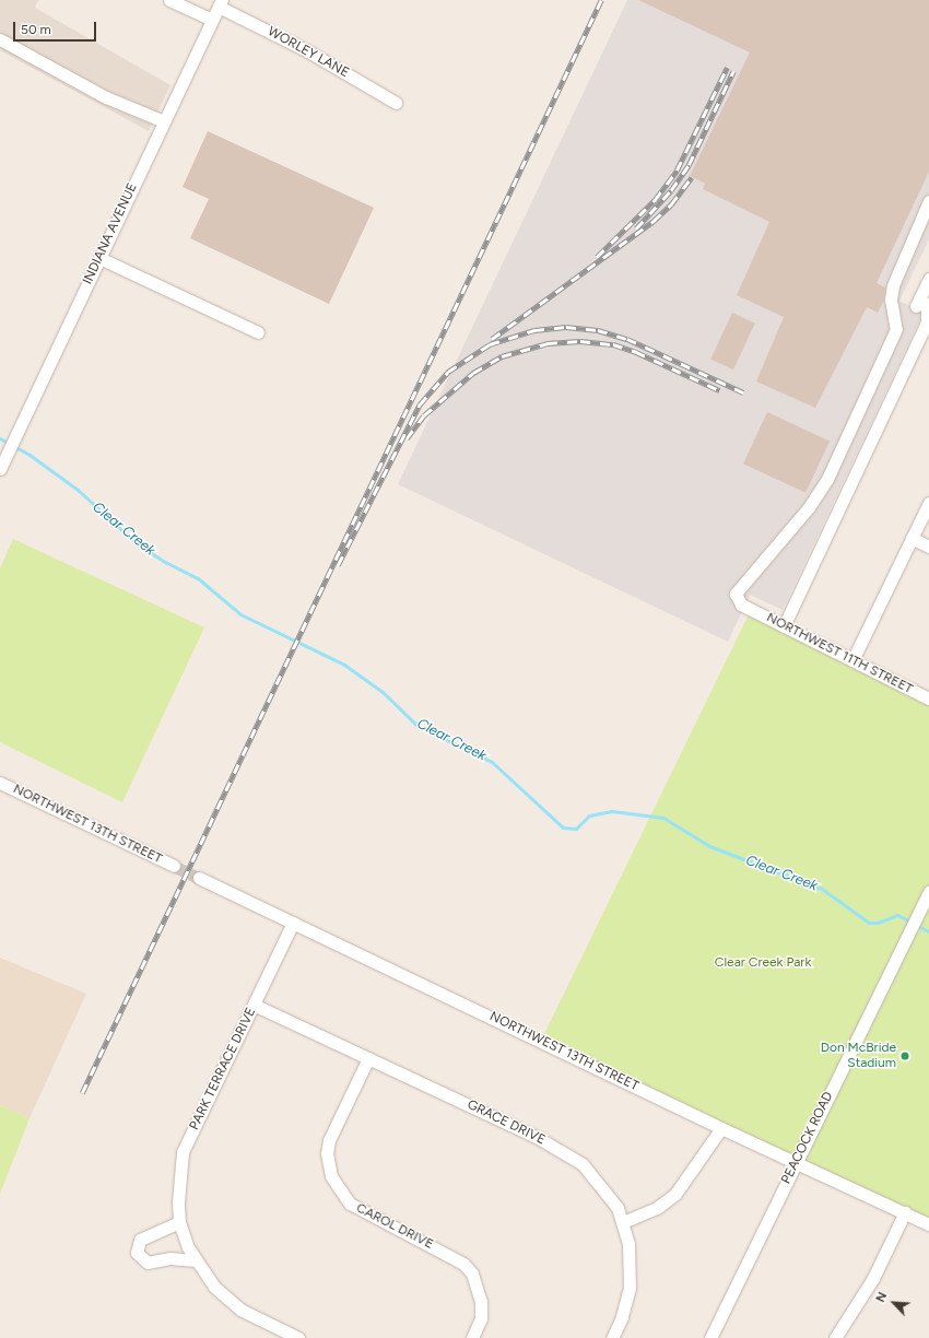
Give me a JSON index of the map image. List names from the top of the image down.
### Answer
{
  "streets": {
    "street": [
      "WORLEY LANE",
      "INDIANA AVENUE",
      "NORTHWEST 11TH STREET",
      "NORTHWEST 13TH STREET",
      "PARK TERRACE DRIVE",
      "GRACE DRIVE",
      "PEACOCK ROAD",
      "CAROL DRIVE"
    ]
  },
  "crossings": [
    ["WORLEY LANE", "INDIANA AVENUE"],
    ["NORTHWEST 13TH STREET", "PARK TERRACE DRIVE"],
    ["NORTHWEST 13TH STREET", "PEACOCK ROAD"],
    ["PARK TERRACE DRIVE", "GRACE DRIVE"],
    ["GRACE DRIVE", "CAROL DRIVE"]
  ],
  "water": ["Clear Creek"],
  "parks": ["Clear Creek Park"],
  "places": ["Don McBride Stadium"],
  "scale_bar": "50 m",
  "north": "top left"
}
